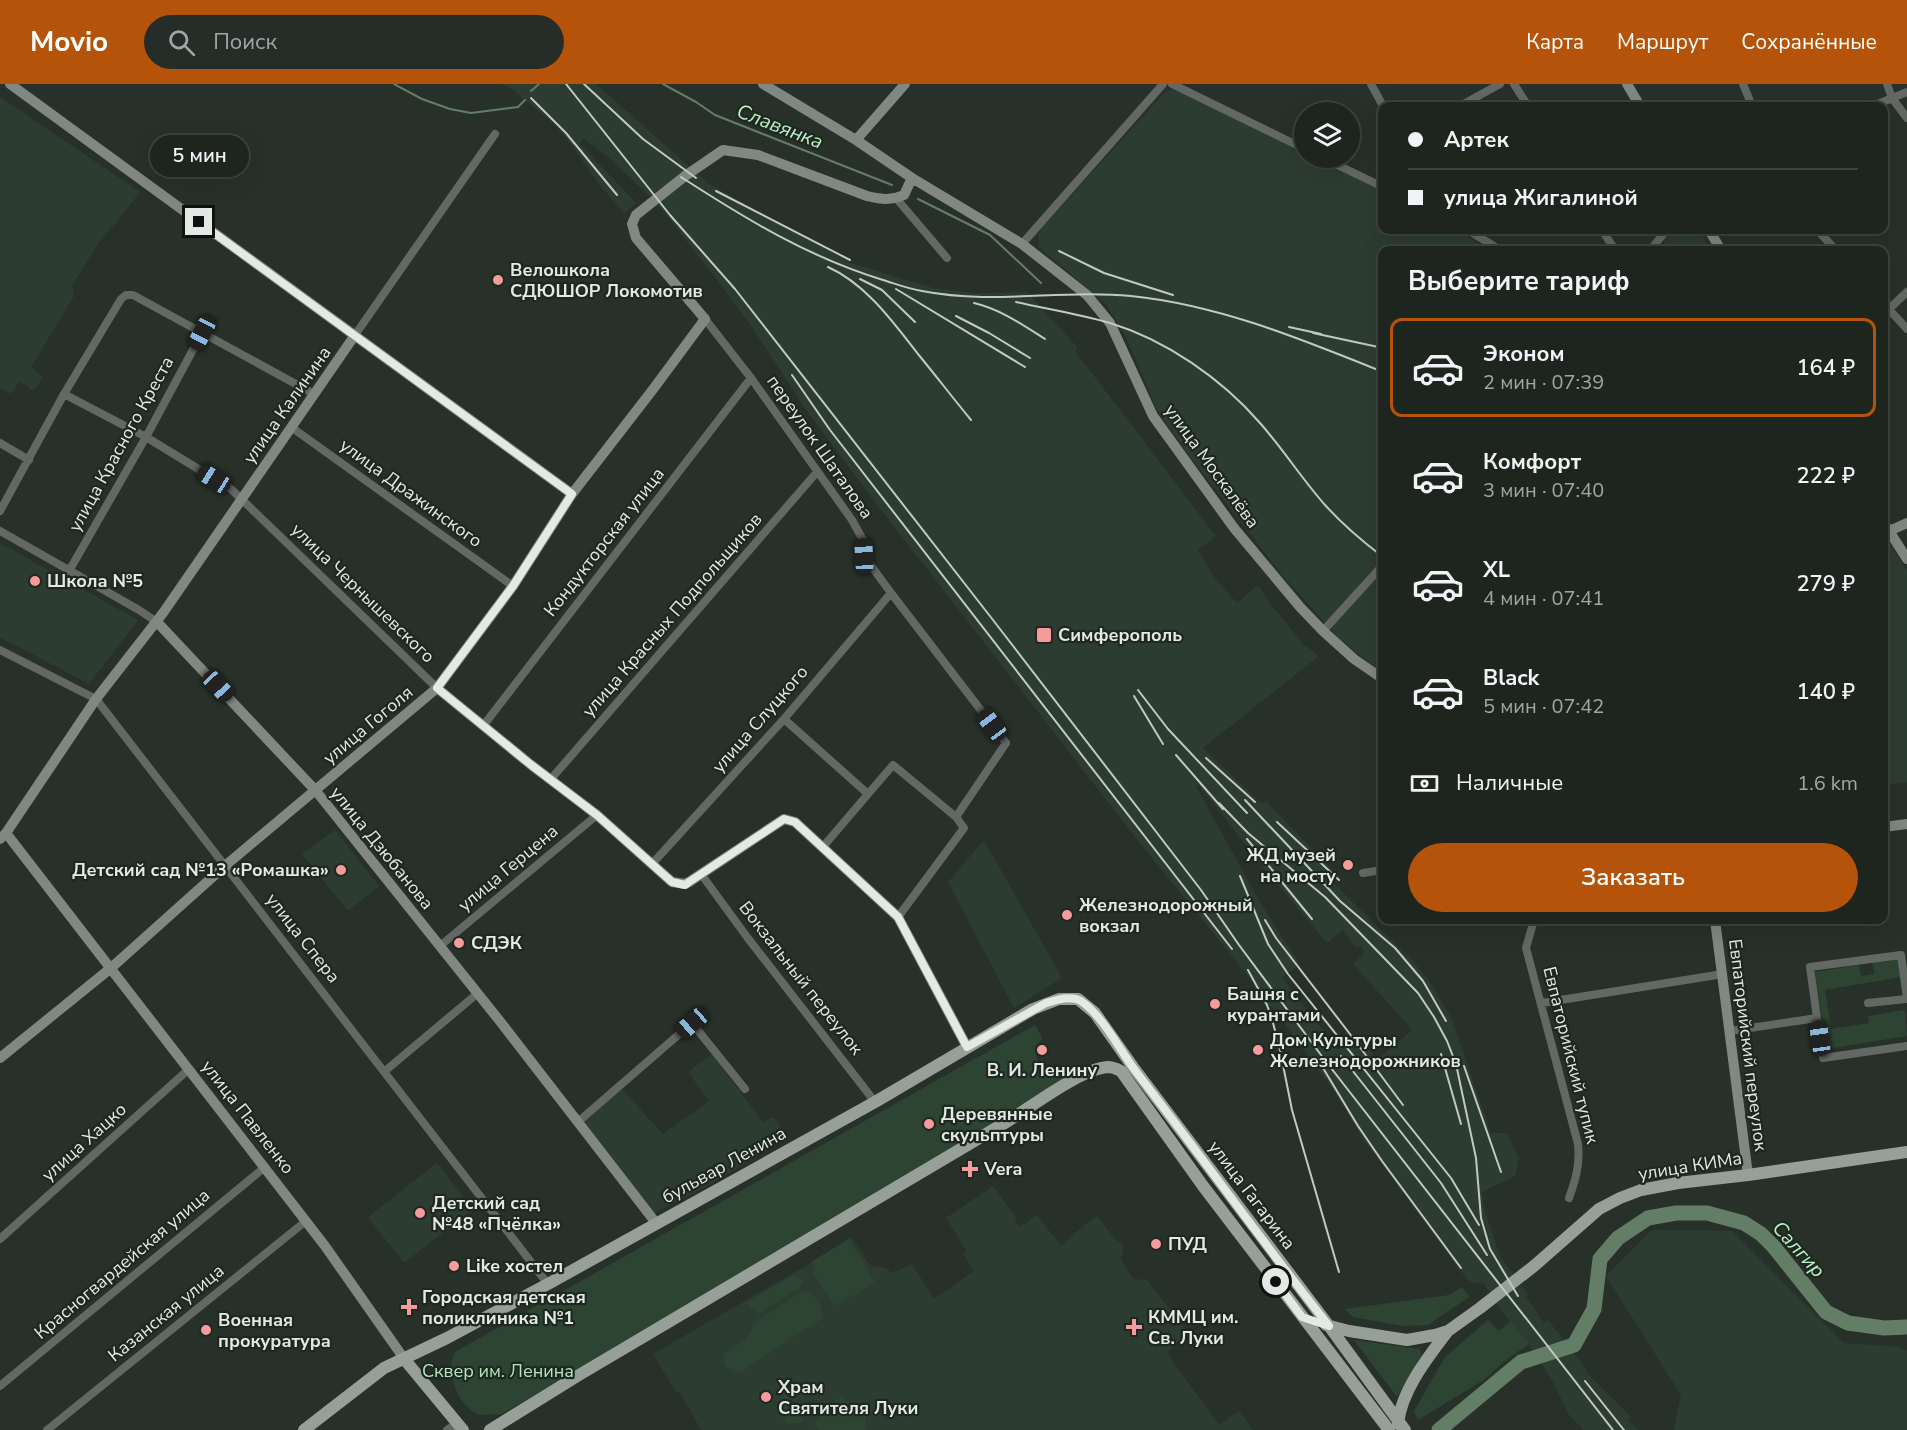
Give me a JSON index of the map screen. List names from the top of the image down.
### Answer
{
  "streets": {
    "main road": [
      "улица Калинина",
      "улица Москалёва",
      "улица Чернышевского",
      "улица Гоголя",
      "улица Дзюбанова",
      "Евпаторийский переулок",
      "улица Павленко",
      "бульвар Ленина",
      "улица КИМа",
      "улица Гагарина"
    ],
    "street": [
      "улица Красного Креста",
      "переулок Шаталова",
      "улица Дражинского",
      "Кондукторская улица",
      "улица Красных Подпольщиков",
      "улица Слуцкого",
      "улица Герцена",
      "улица Спера",
      "Вокзальный переулок",
      "Евпаторийский тупик",
      "улица Хацко",
      "Красногвардейская улица",
      "Казанская улица"
    ]
  },
  "crossings": [
    ["улица Калинина", "улица Дражинского"],
    ["улица Калинина", "улица Чернышевского"],
    ["улица Калинина", "улица Дзюбанова"],
    ["улица Калинина", "улица Спера"],
    ["улица Калинина", "улица Павленко"],
    ["улица Красного Креста", "улица Чернышевского"],
    ["улица Красного Креста", "улица Дзюбанова"],
    ["переулок Шаталова", "Кондукторская улица"],
    ["переулок Шаталова", "улица Красных Подпольщиков"],
    ["переулок Шаталова", "улица Слуцкого"],
    ["переулок Шаталова", "улица Гоголя"],
    ["улица Дражинского", "улица Гоголя"],
    ["Кондукторская улица", "улица Чернышевского"],
    ["улица Чернышевского", "улица Красных Подпольщиков"],
    ["улица Чернышевского", "улица Слуцкого"],
    ["улица Чернышевского", "улица Гоголя"],
    ["улица Чернышевского", "улица Герцена"],
    ["улица Чернышевского", "Вокзальный переулок"],
    ["улица Гоголя", "улица Дзюбанова"],
    ["улица Гоголя", "улица Спера"],
    ["улица Гоголя", "улица Павленко"],
    ["улица Дзюбанова", "улица Герцена"],
    ["улица Дзюбанова", "бульвар Ленина"],
    ["улица Спера", "бульвар Ленина"],
    ["Вокзальный переулок", "бульвар Ленина"],
    ["Евпаторийский переулок", "улица КИМа"],
    ["улица Павленко", "улица Хацко"],
    ["улица Павленко", "бульвар Ленина"],
    ["улица Павленко", "Красногвардейская улица"],
    ["улица Павленко", "Казанская улица"],
    ["бульвар Ленина", "улица Гагарина"]
  ],
  "water": ["Славянка", "Салгир"],
  "parks": ["Сквер им. Ленина"],
  "places": {
    "other": [
      "Велошкола СДЮШОР Локомотив",
      "Школа №5",
      "ЖД музей на мосту",
      "Детский сад №13 «Ромашка»",
      "Железнодорожный вокзал",
      "СДЭК",
      "Башня с курантами",
      "В. И. Ленину",
      "Дом Культуры Железнодорожников",
      "Деревянные скульптуры",
      "Детский сад №48 «Пчёлка»",
      "ПУД",
      "Like хостел",
      "Военная прокуратура",
      "Храм Святителя Луки"
    ],
    "transit": ["Симферополь"],
    "health": ["Vera", "Городская детская поликлиника №1", "КММЦ им. Св. Луки"]
  },
  "page": {
    "header": "Movio",
    "search": "Поиск",
    "nav": ["Карта", "Маршрут", "Сохранённые"],
    "banner": ["Артек", "улица Жигалиной"],
    "bubble": "5 мин",
    "heading": "Выберите тариф",
    "list": [
      {
        "name": "Эконом",
        "note": "2 мин · 07:39",
        "value": "164 ₽"
      },
      {
        "name": "Комфорт",
        "note": "3 мин · 07:40",
        "value": "222 ₽"
      },
      {
        "name": "XL",
        "note": "4 мин · 07:41",
        "value": "279 ₽"
      },
      {
        "name": "Black",
        "note": "5 мин · 07:42",
        "value": "140 ₽"
      }
    ],
    "pay": ["Наличные", "1.6 km"],
    "buttons": "Заказать"
  }
}
